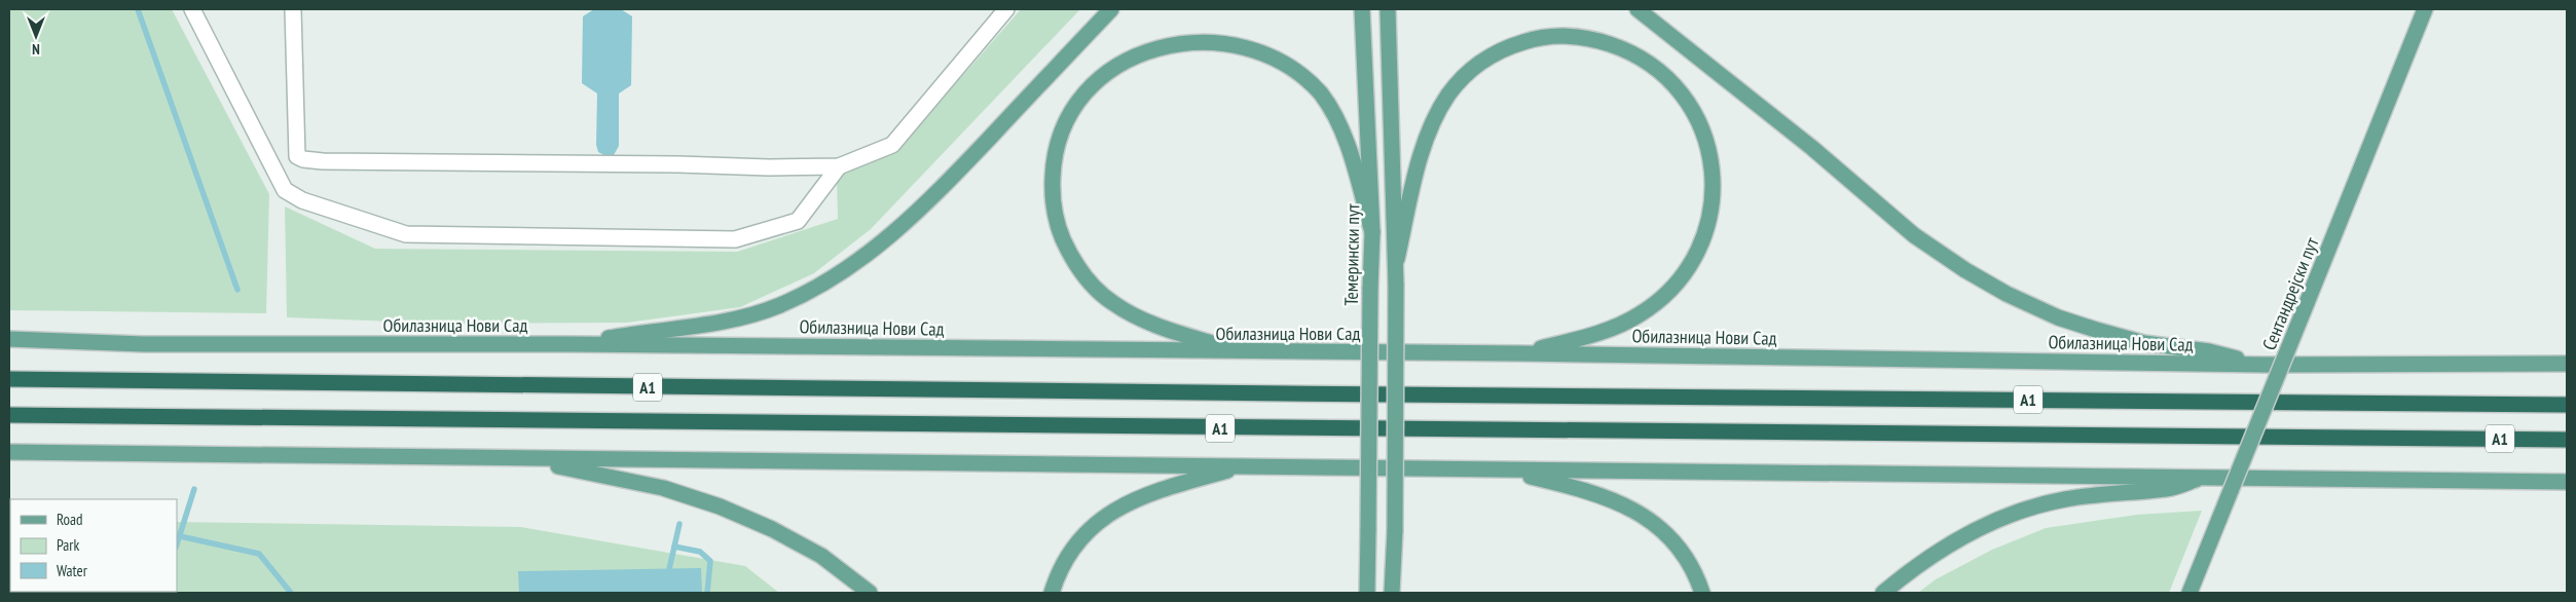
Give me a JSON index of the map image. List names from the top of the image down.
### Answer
{
  "streets": {
    "highway": ["A1"],
    "main road": ["Темерински пут", "Сентандрејски пут", "Обилазница Нови Сад"]
  },
  "legend": ["Road", "Park", "Water"],
  "north": "bottom"
}
